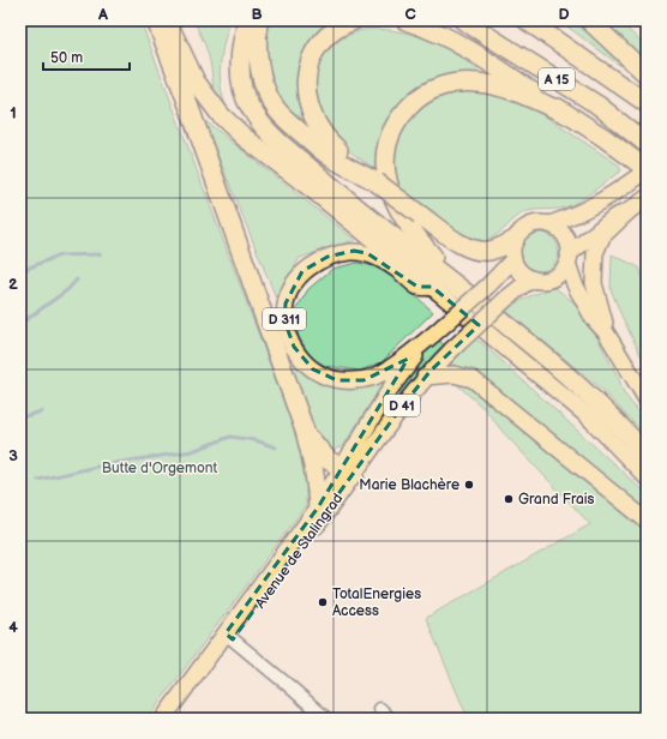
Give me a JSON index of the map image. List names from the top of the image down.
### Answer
{
  "streets": {
    "highway": ["A 15"],
    "main road": ["D 311", "D 41", "Avenue de Stalingrad"]
  },
  "crossings": [
    ["D 311", "Avenue de Stalingrad"]
  ],
  "parks": ["Butte d'Orgemont"],
  "places": ["Marie Blachère", "Grand Frais", "TotalEnergies Access"],
  "scale_bar": "50 m",
  "grid": {
    "columns": [
      "A",
      "B",
      "C",
      "D"
    ],
    "rows": [
      "1",
      "2",
      "3",
      "4"
    ]
  }
}
